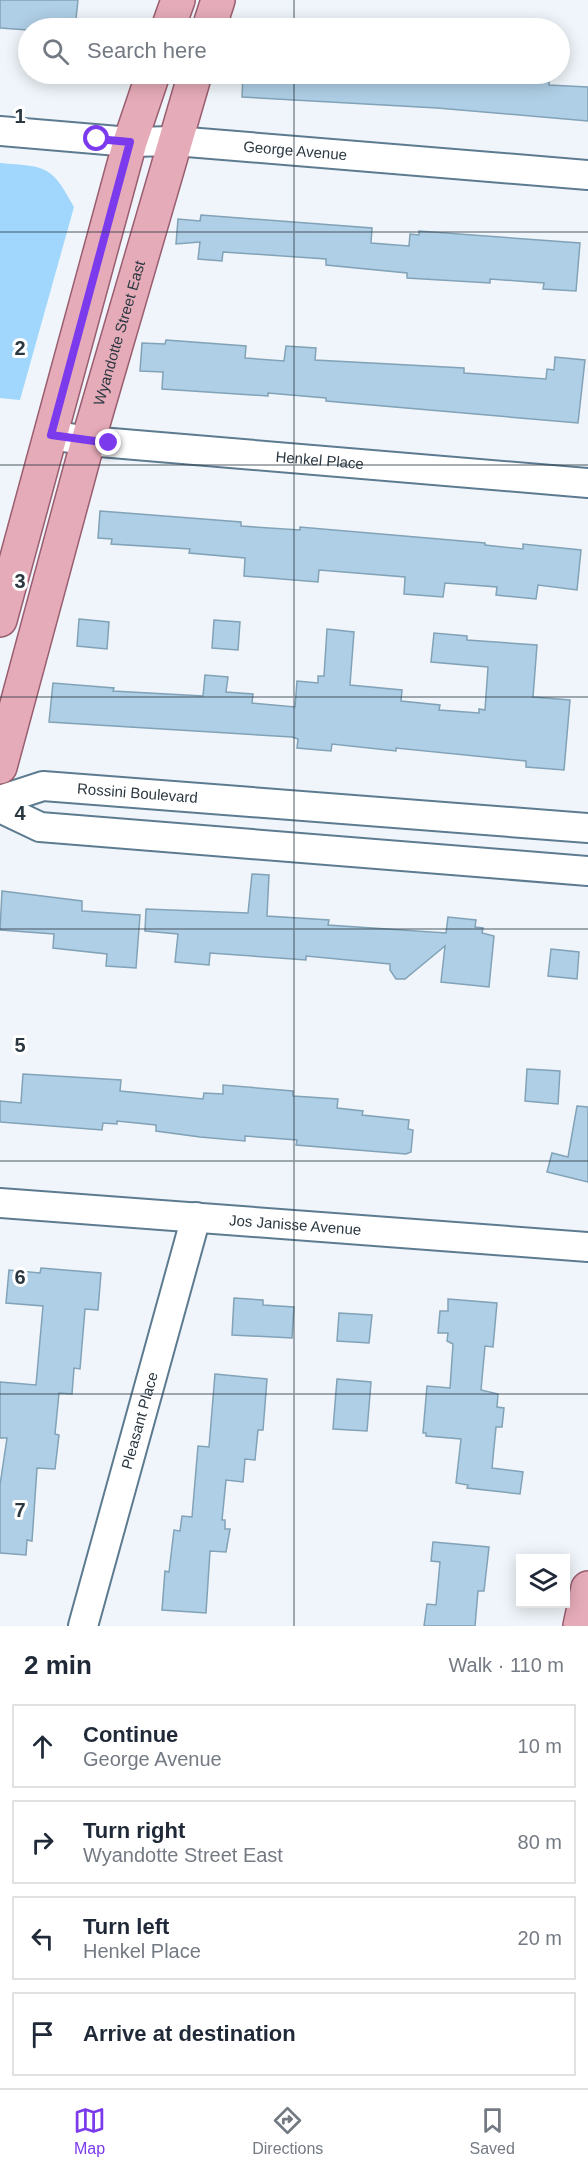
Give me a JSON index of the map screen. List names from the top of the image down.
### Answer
{
  "streets": {
    "main road": ["Wyandotte Street East"],
    "street": [
      "George Avenue",
      "Henkel Place",
      "Rossini Boulevard",
      "Jos Janisse Avenue",
      "Pleasant Place"
    ]
  },
  "crossings": [
    ["George Avenue", "Wyandotte Street East"],
    ["Wyandotte Street East", "Henkel Place"],
    ["Jos Janisse Avenue", "Pleasant Place"]
  ],
  "page": {
    "search": "Search here",
    "heading": ["2 min", "Walk · 110 m"],
    "list": [
      ["Continue", "George Avenue", "10 m"],
      ["Turn right", "Wyandotte Street East", "80 m"],
      ["Turn left", "Henkel Place", "20 m"],
      "Arrive at destination"
    ],
    "nav": ["Map", "Directions", "Saved"]
  },
  "grid": {
    "rows": [
      "1",
      "2",
      "3",
      "4",
      "5",
      "6",
      "7"
    ]
  }
}
